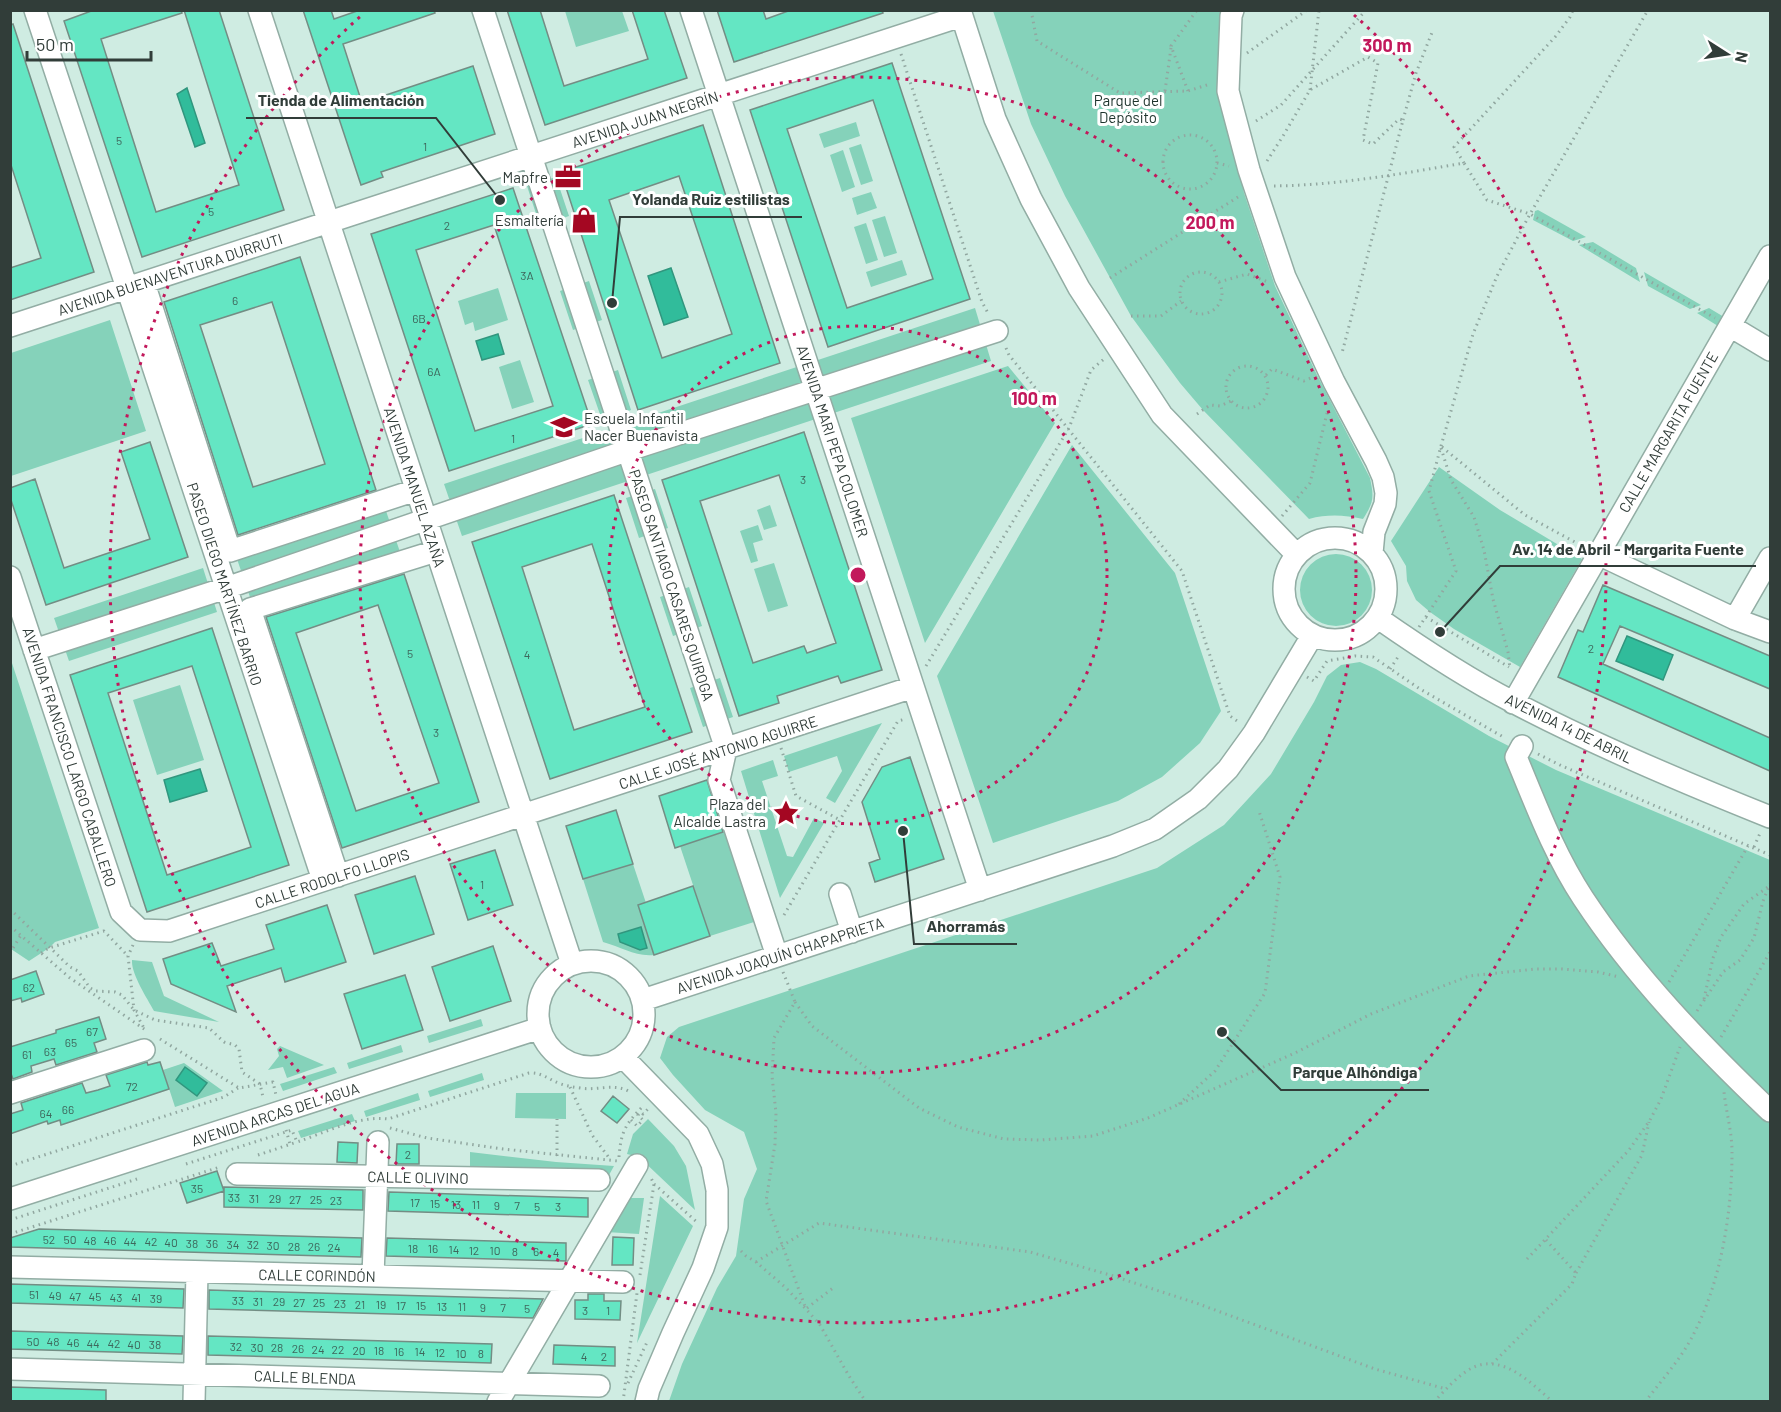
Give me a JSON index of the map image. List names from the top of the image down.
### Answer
{
  "streets": {
    "street": [
      "AVENIDA JUAN NEGRÍN",
      "AVENIDA BUENAVENTURA DURRUTI",
      "CALLE MARGARITA FUENTE",
      "AVENIDA MARI PEPA COLOMER",
      "AVENIDA MANUEL AZAÑA",
      "PASEO DIEGO MARTÍNEZ BARRIO",
      "PASEO SANTIAGO CASARES QUIROGA",
      "AVENIDA 14 DE ABRIL",
      "CALLE JOSÉ ANTONIO AGUIRRE",
      "AVENIDA FRANCISCO LARGO CABALLERO",
      "CALLE RODOLFO LLOPIS",
      "AVENIDA JOAQUÍN CHAPAPRIETA",
      "AVENIDA ARCAS DEL AGUA",
      "CALLE OLIVINO",
      "CALLE CORINDÓN",
      "CALLE BLENDA"
    ]
  },
  "crossings": [
    ["AVENIDA JUAN NEGRÍN", "AVENIDA BUENAVENTURA DURRUTI"],
    ["AVENIDA JUAN NEGRÍN", "AVENIDA MARI PEPA COLOMER"],
    ["AVENIDA JUAN NEGRÍN", "AVENIDA MANUEL AZAÑA"],
    ["AVENIDA JUAN NEGRÍN", "PASEO SANTIAGO CASARES QUIROGA"],
    ["AVENIDA BUENAVENTURA DURRUTI", "AVENIDA MANUEL AZAÑA"],
    ["AVENIDA BUENAVENTURA DURRUTI", "PASEO DIEGO MARTÍNEZ BARRIO"],
    ["CALLE MARGARITA FUENTE", "AVENIDA 14 DE ABRIL"],
    ["AVENIDA MARI PEPA COLOMER", "CALLE JOSÉ ANTONIO AGUIRRE"],
    ["AVENIDA MARI PEPA COLOMER", "AVENIDA JOAQUÍN CHAPAPRIETA"],
    ["AVENIDA MANUEL AZAÑA", "CALLE JOSÉ ANTONIO AGUIRRE"],
    ["AVENIDA MANUEL AZAÑA", "CALLE RODOLFO LLOPIS"],
    ["AVENIDA MANUEL AZAÑA", "AVENIDA JOAQUÍN CHAPAPRIETA"],
    ["AVENIDA MANUEL AZAÑA", "AVENIDA ARCAS DEL AGUA"],
    ["PASEO DIEGO MARTÍNEZ BARRIO", "CALLE RODOLFO LLOPIS"],
    ["PASEO SANTIAGO CASARES QUIROGA", "CALLE JOSÉ ANTONIO AGUIRRE"],
    ["AVENIDA 14 DE ABRIL", "AVENIDA JOAQUÍN CHAPAPRIETA"],
    ["CALLE JOSÉ ANTONIO AGUIRRE", "CALLE RODOLFO LLOPIS"],
    ["AVENIDA FRANCISCO LARGO CABALLERO", "CALLE RODOLFO LLOPIS"],
    ["AVENIDA JOAQUÍN CHAPAPRIETA", "AVENIDA ARCAS DEL AGUA"]
  ],
  "parks": ["Parque del Depósito"],
  "places": {
    "office": ["Mapfre"],
    "other": [
      "Tienda de Alimentación",
      "Yolanda Ruiz estilistas",
      "Av. 14 de Abril - Margarita Fuente",
      "Ahorramás",
      "Parque Alhóndiga"
    ],
    "shop": ["Esmaltería"],
    "school or university": ["Escuela Infantil Nacer Buenavista"],
    "place": ["Plaza del Alcalde Lastra"]
  },
  "house_numbers": [
    "5",
    "1",
    "5",
    "2",
    "3A",
    "6",
    "6B",
    "6A",
    "1",
    "3",
    "2",
    "5",
    "4",
    "3",
    "1",
    "62",
    "67",
    "65",
    "63",
    "61",
    "72",
    "66",
    "64",
    "2",
    "35",
    "33",
    "31",
    "29",
    "27",
    "25",
    "23",
    "17",
    "15",
    "13",
    "11",
    "9",
    "7",
    "5",
    "3",
    "52",
    "50",
    "48",
    "46",
    "44",
    "42",
    "40",
    "38",
    "36",
    "34",
    "32",
    "30",
    "28",
    "26",
    "24",
    "18",
    "16",
    "14",
    "12",
    "10",
    "8",
    "6",
    "4",
    "51",
    "49",
    "47",
    "45",
    "43",
    "41",
    "39",
    "33",
    "31",
    "29",
    "27",
    "25",
    "23",
    "21",
    "19",
    "17",
    "15",
    "13",
    "11",
    "9",
    "7",
    "5",
    "3",
    "1",
    "50",
    "48",
    "46",
    "44",
    "42",
    "40",
    "38",
    "32",
    "30",
    "28",
    "26",
    "24",
    "22",
    "20",
    "18",
    "16",
    "14",
    "12",
    "10",
    "8",
    "4",
    "2"
  ],
  "scale_bar": "50 m",
  "north": "right",
  "rings": ["300 m", "200 m", "100 m"]
}
